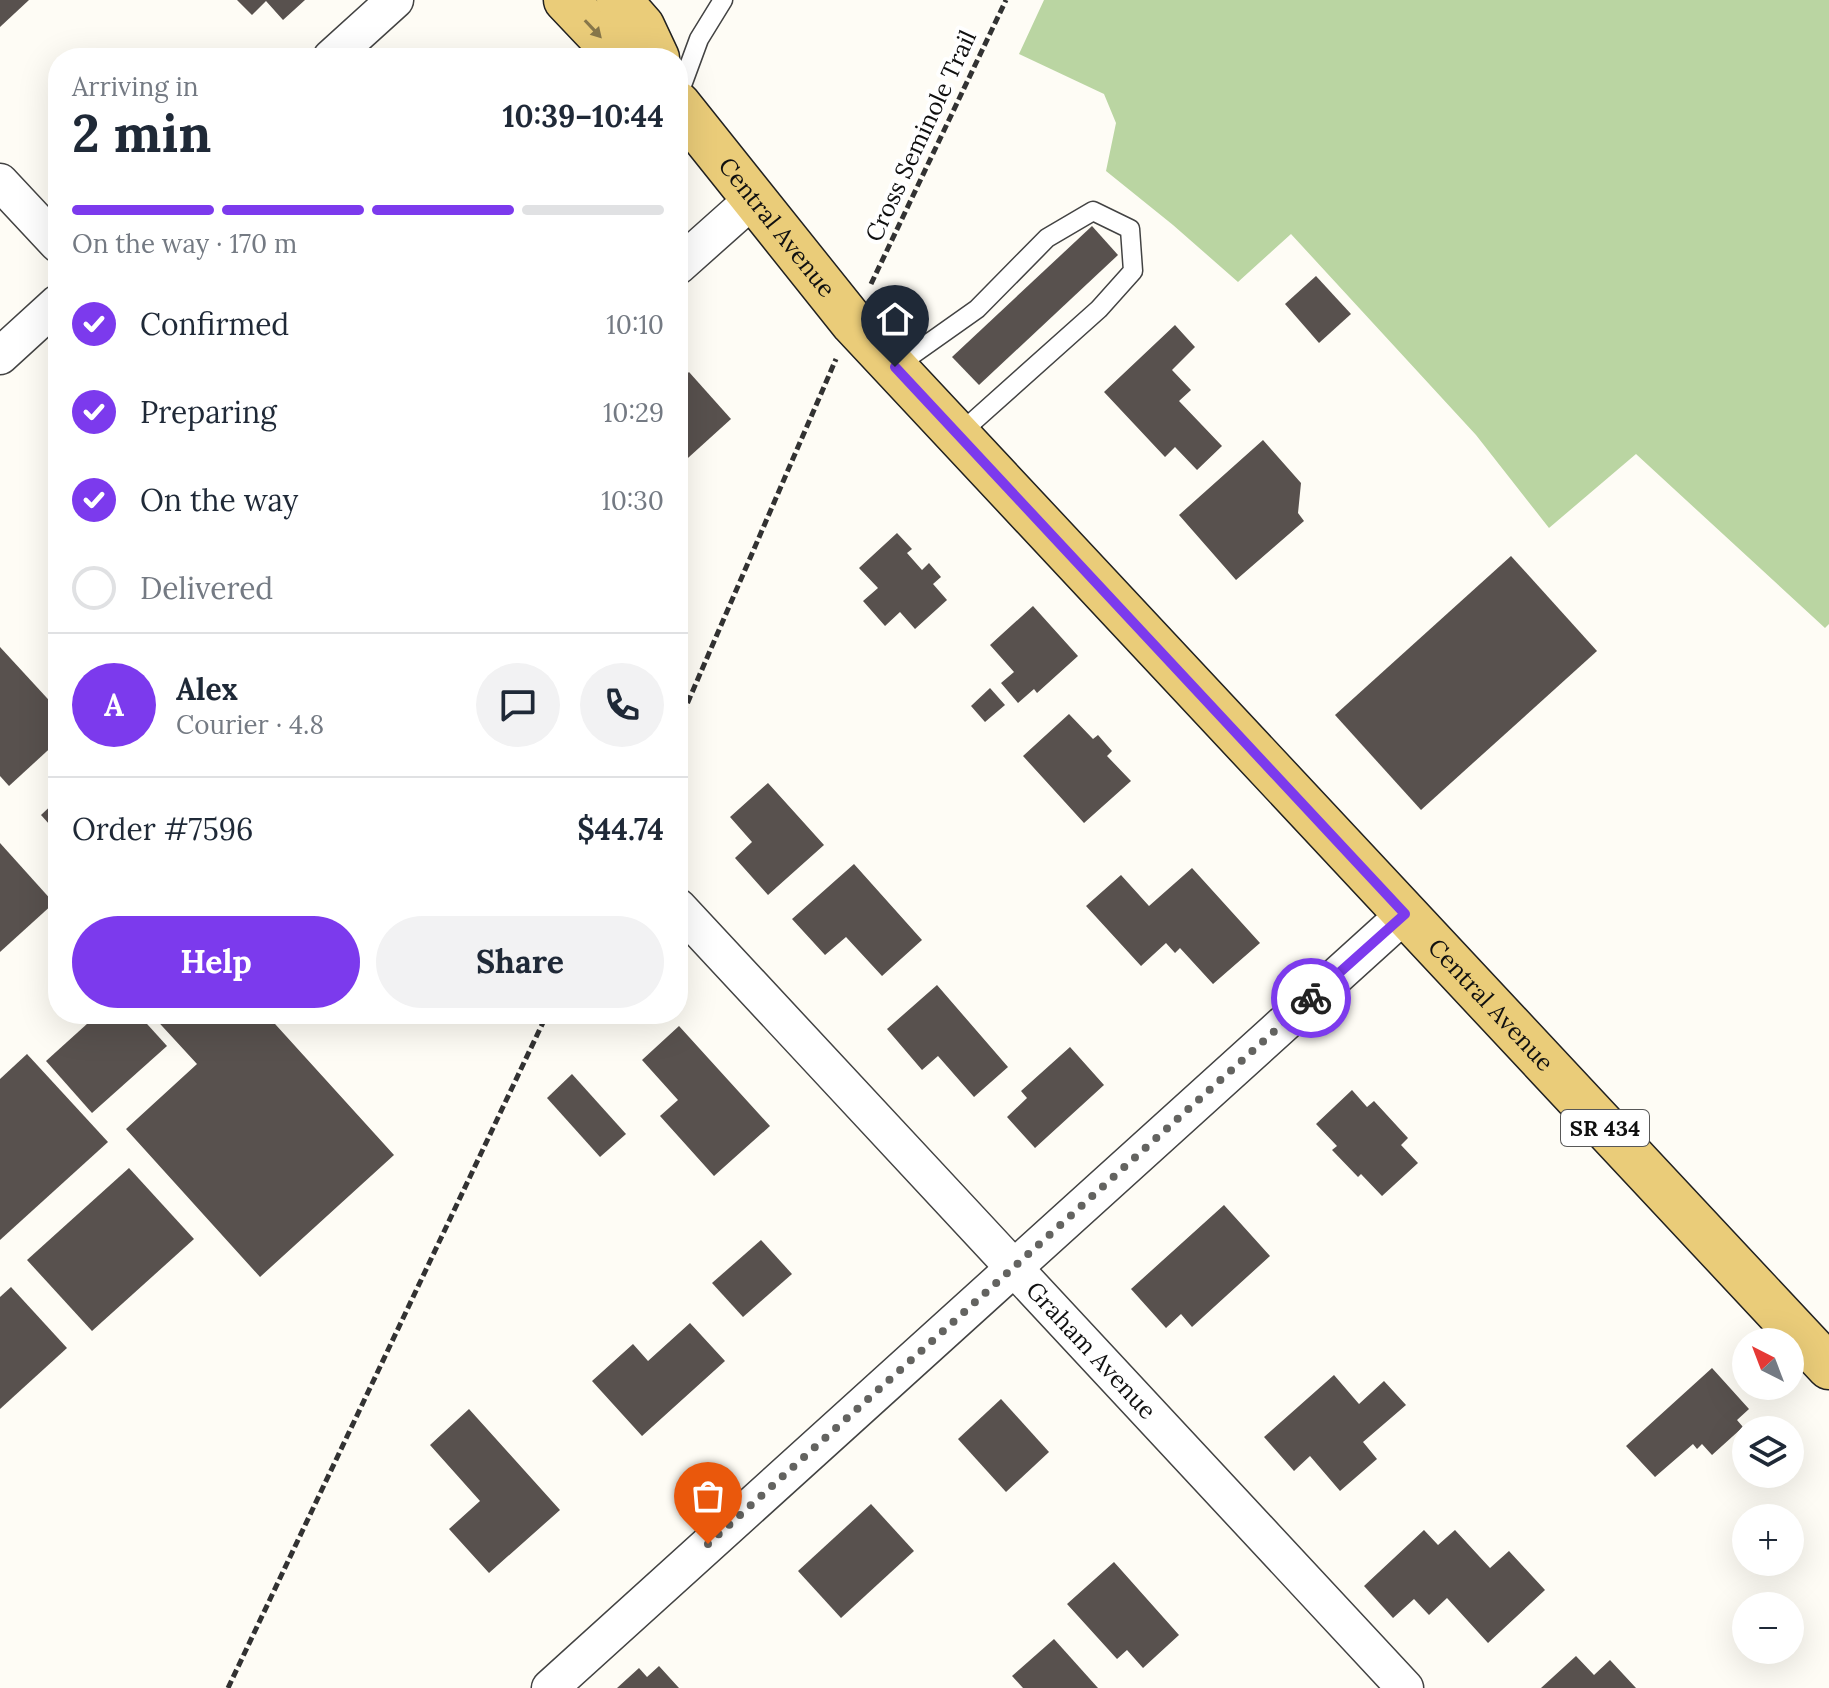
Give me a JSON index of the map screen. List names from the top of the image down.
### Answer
{
  "streets": {
    "main road": ["Central Avenue", "SR 434"],
    "street": ["Graham Avenue"],
    "path": ["Cross Seminole Trail"]
  },
  "north": "top left",
  "page": {
    "heading": ["2 min", "Arriving in", "10:39–10:44"],
    "panel": [
      "Alex",
      "Courier · 4.8",
      "Order #7596",
      "$44.74"
    ],
    "bar": "On the way · 170 m",
    "list": [
      ["Confirmed", "10:10"],
      ["Preparing", "10:29"],
      ["On the way", "10:30"],
      "Delivered"
    ],
    "round": "A",
    "buttons": ["Help", "Share"],
    "map_buttons": ["+", "−"]
  }
}
